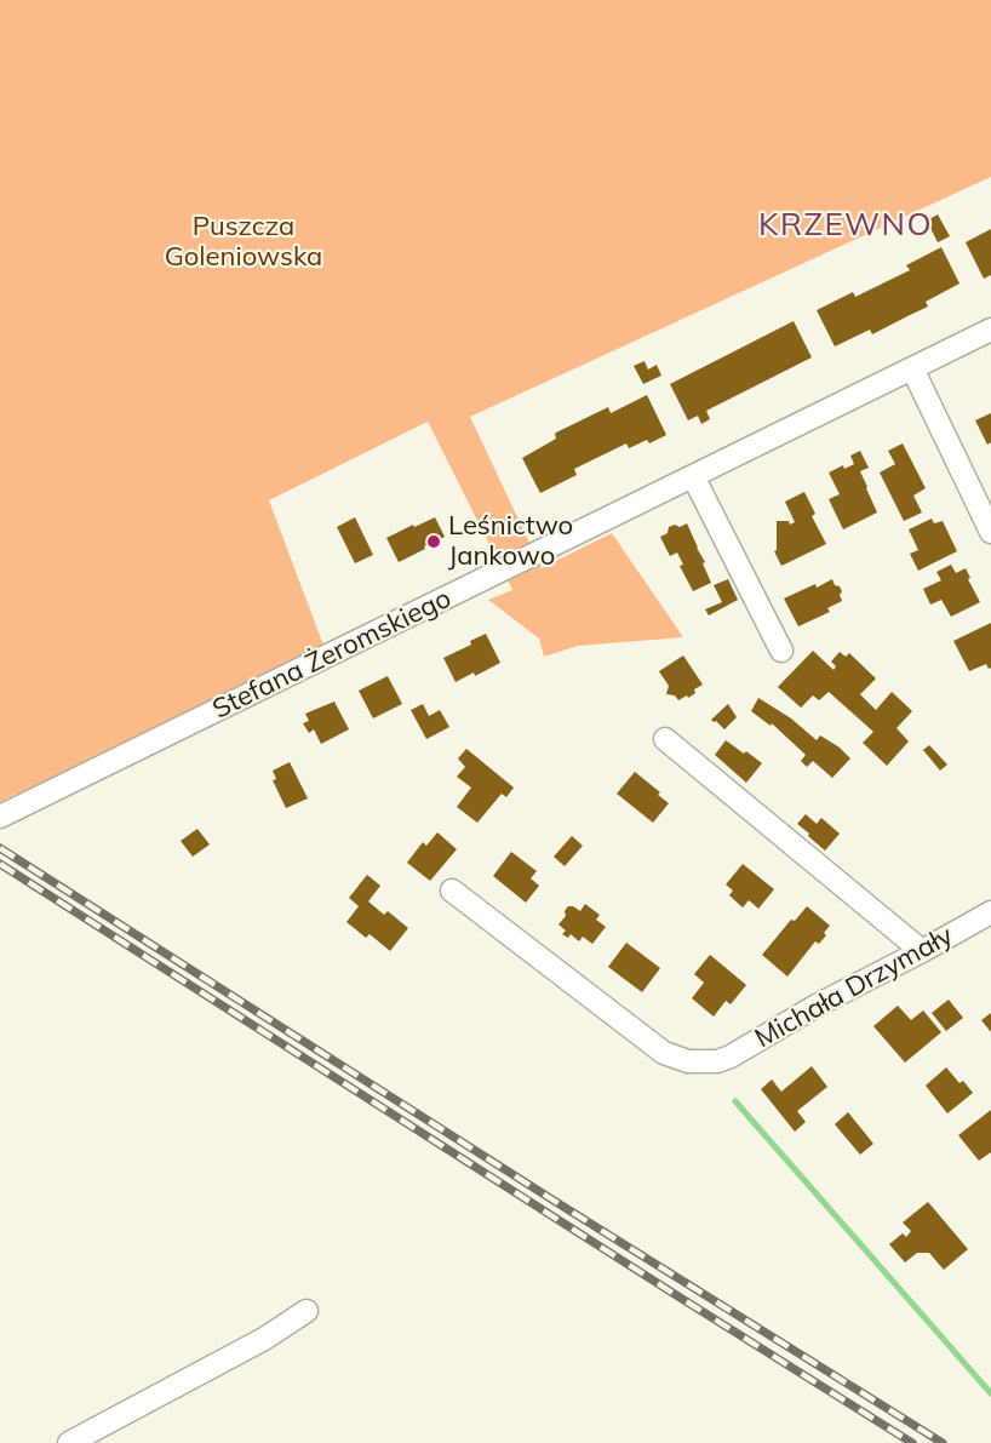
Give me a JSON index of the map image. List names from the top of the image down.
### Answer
{
  "streets": {
    "street": ["Stefana Żeromskiego", "Michała Drzymały"]
  },
  "districts": ["KRZEWNO"],
  "parks": ["Puszcza Goleniowska"],
  "places": ["Leśnictwo Jankowo"]
}
